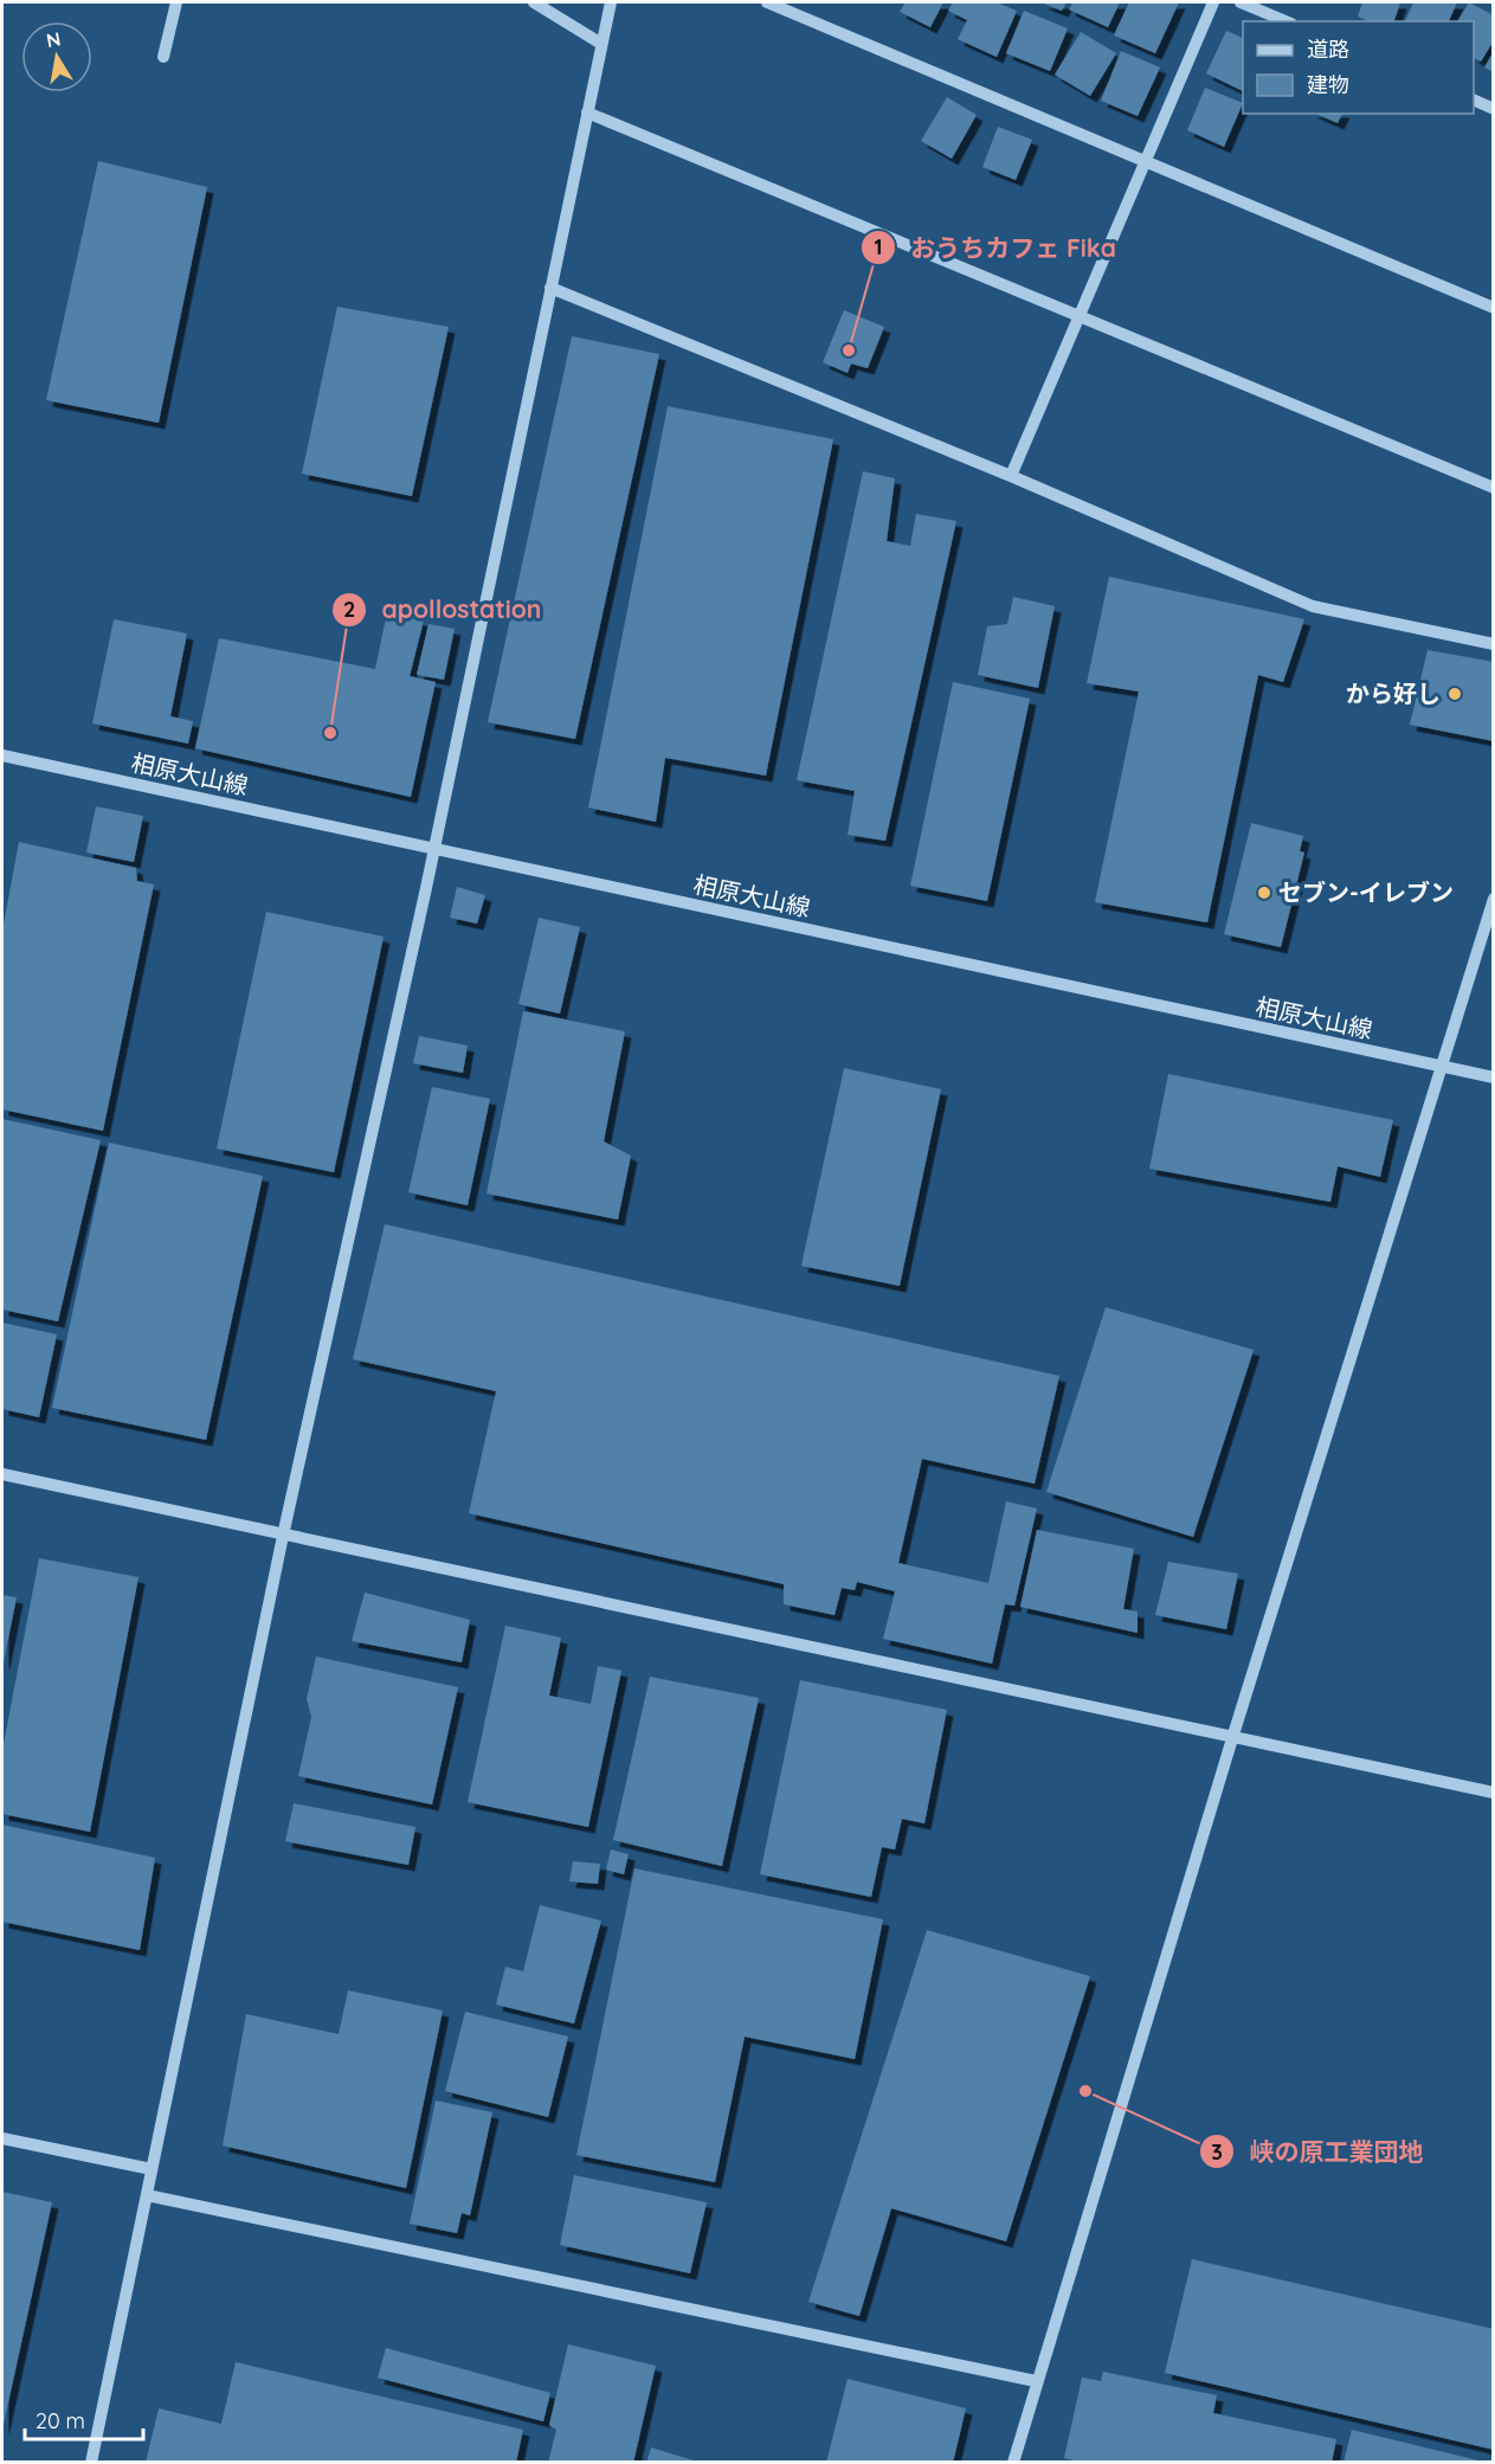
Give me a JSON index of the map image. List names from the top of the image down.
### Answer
{
  "streets": {
    "street": ["相原大山線"]
  },
  "places": [
    "おうちカフェ Fika",
    "から好し",
    "apollostation",
    "セブン-イレブン",
    "峡の原工業団地"
  ],
  "legend": ["道路", "建物"],
  "scale_bar": "20 m",
  "north": "top"
}
